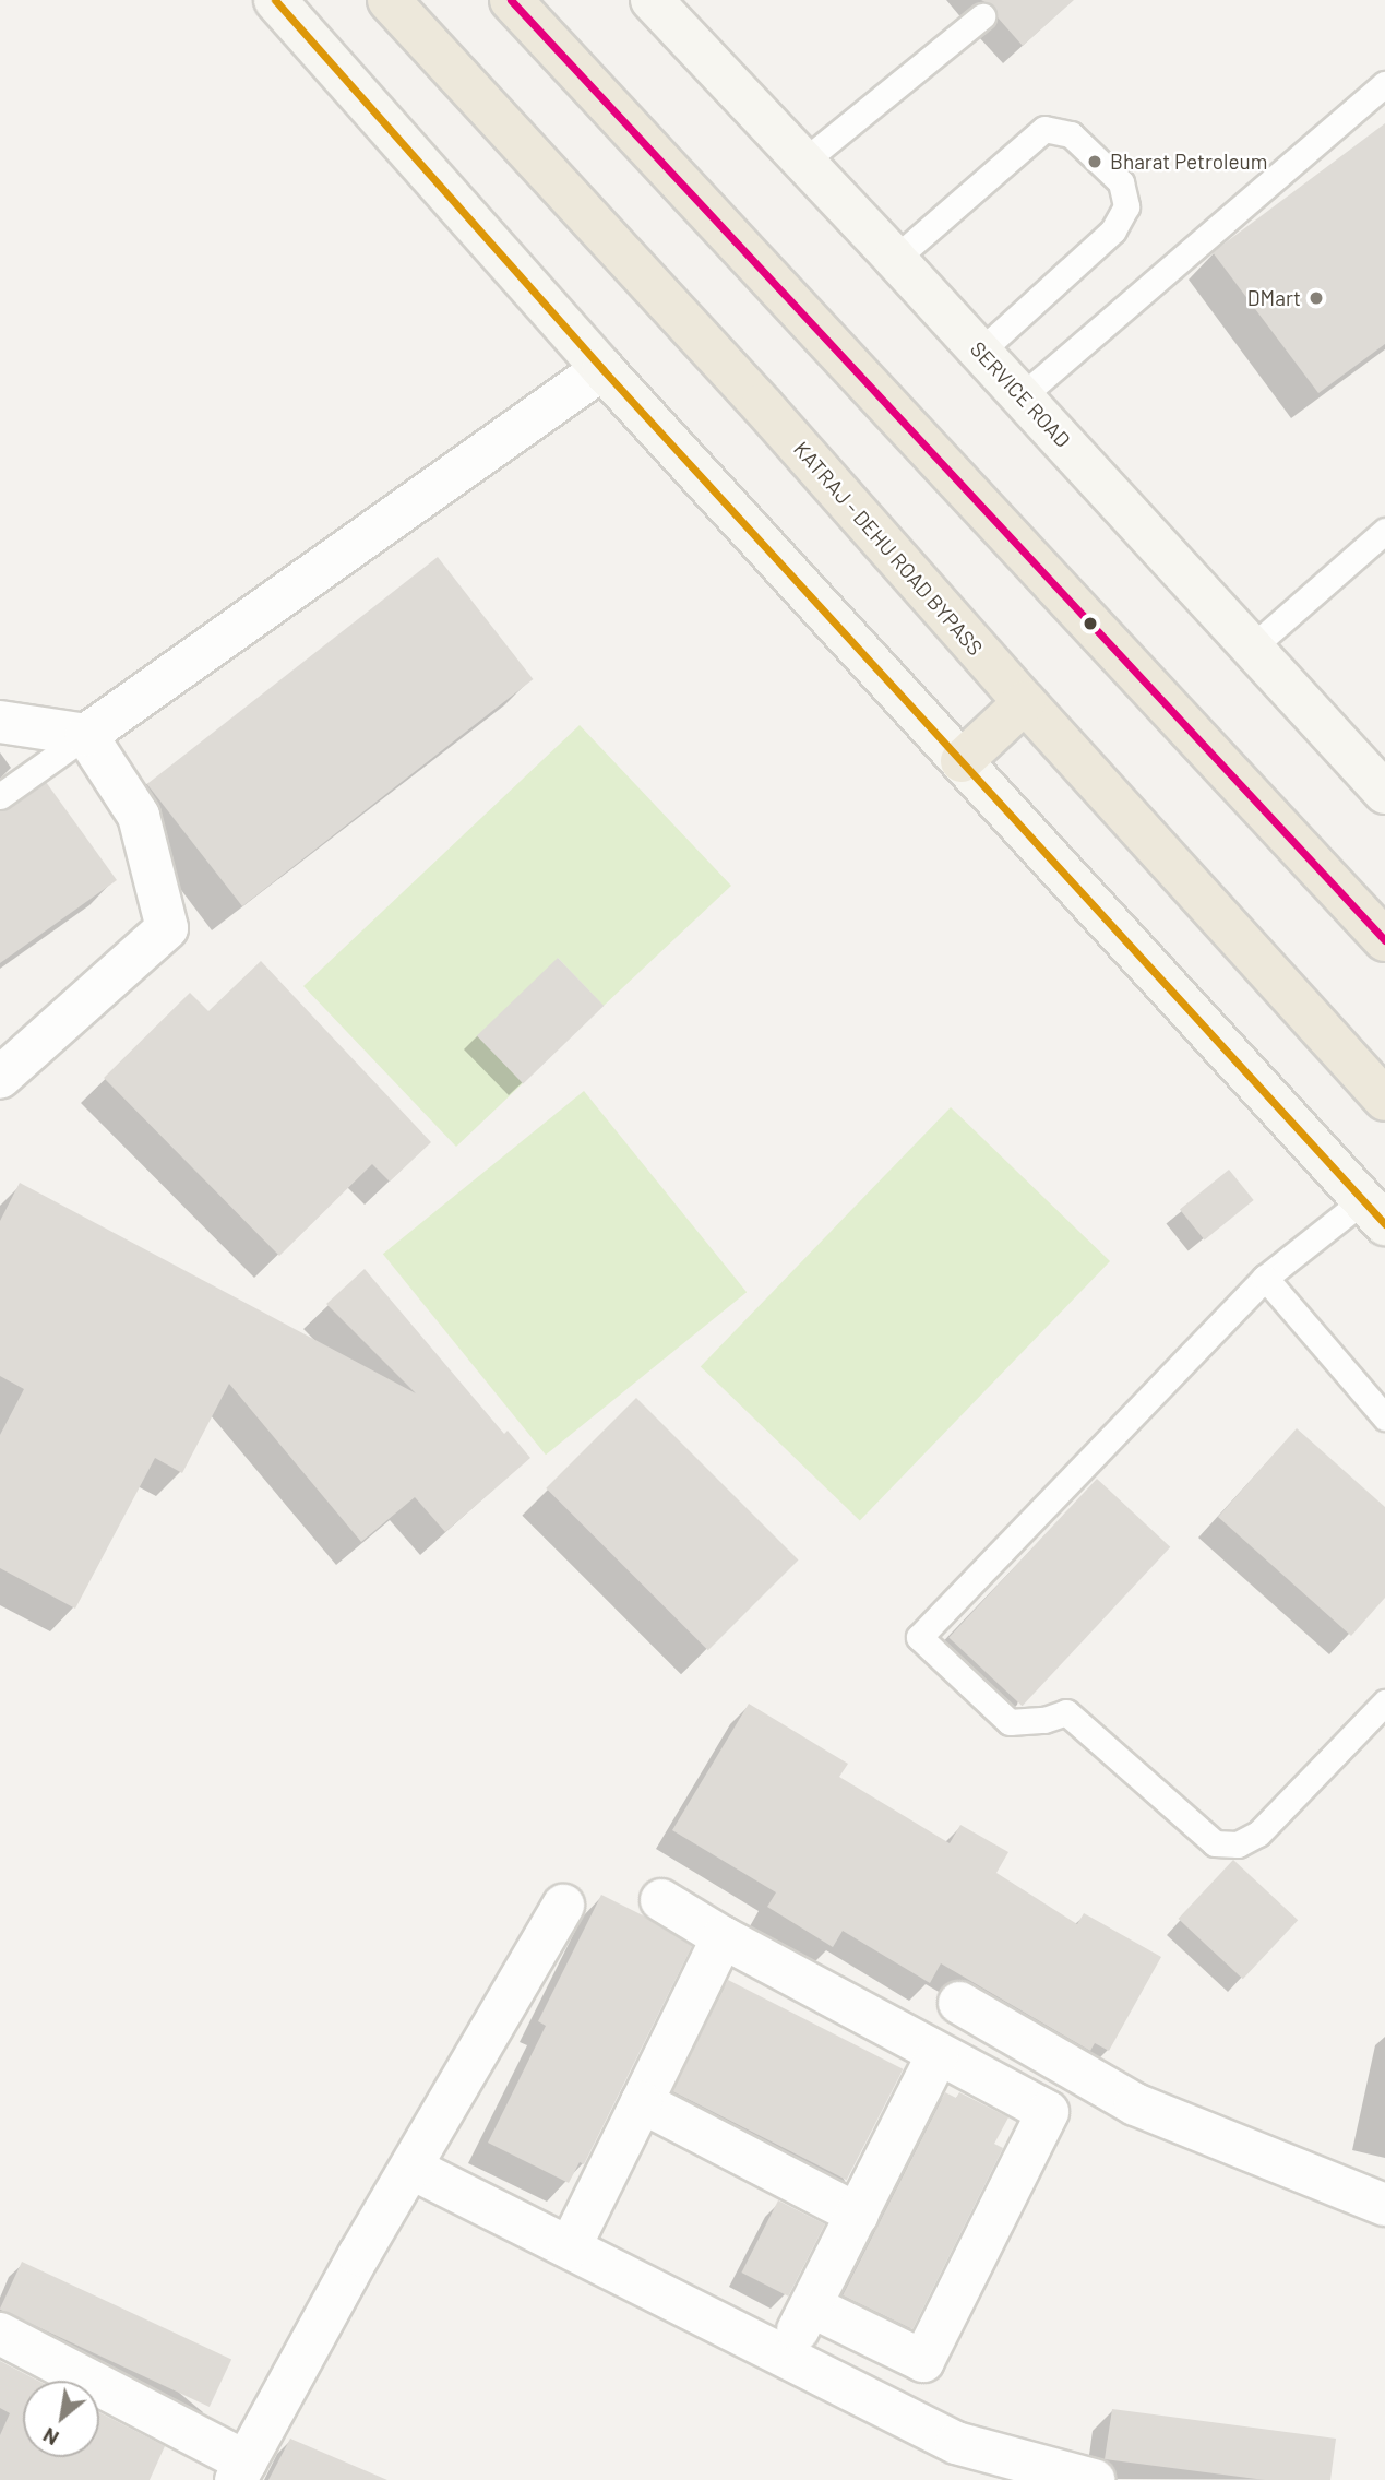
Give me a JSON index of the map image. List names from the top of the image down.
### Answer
{
  "streets": {
    "highway": ["KATRAJ - DEHU ROAD BYPASS"],
    "street": ["SERVICE ROAD"]
  },
  "places": ["Bharat Petroleum", "DMart"],
  "north": "bottom left"
}
